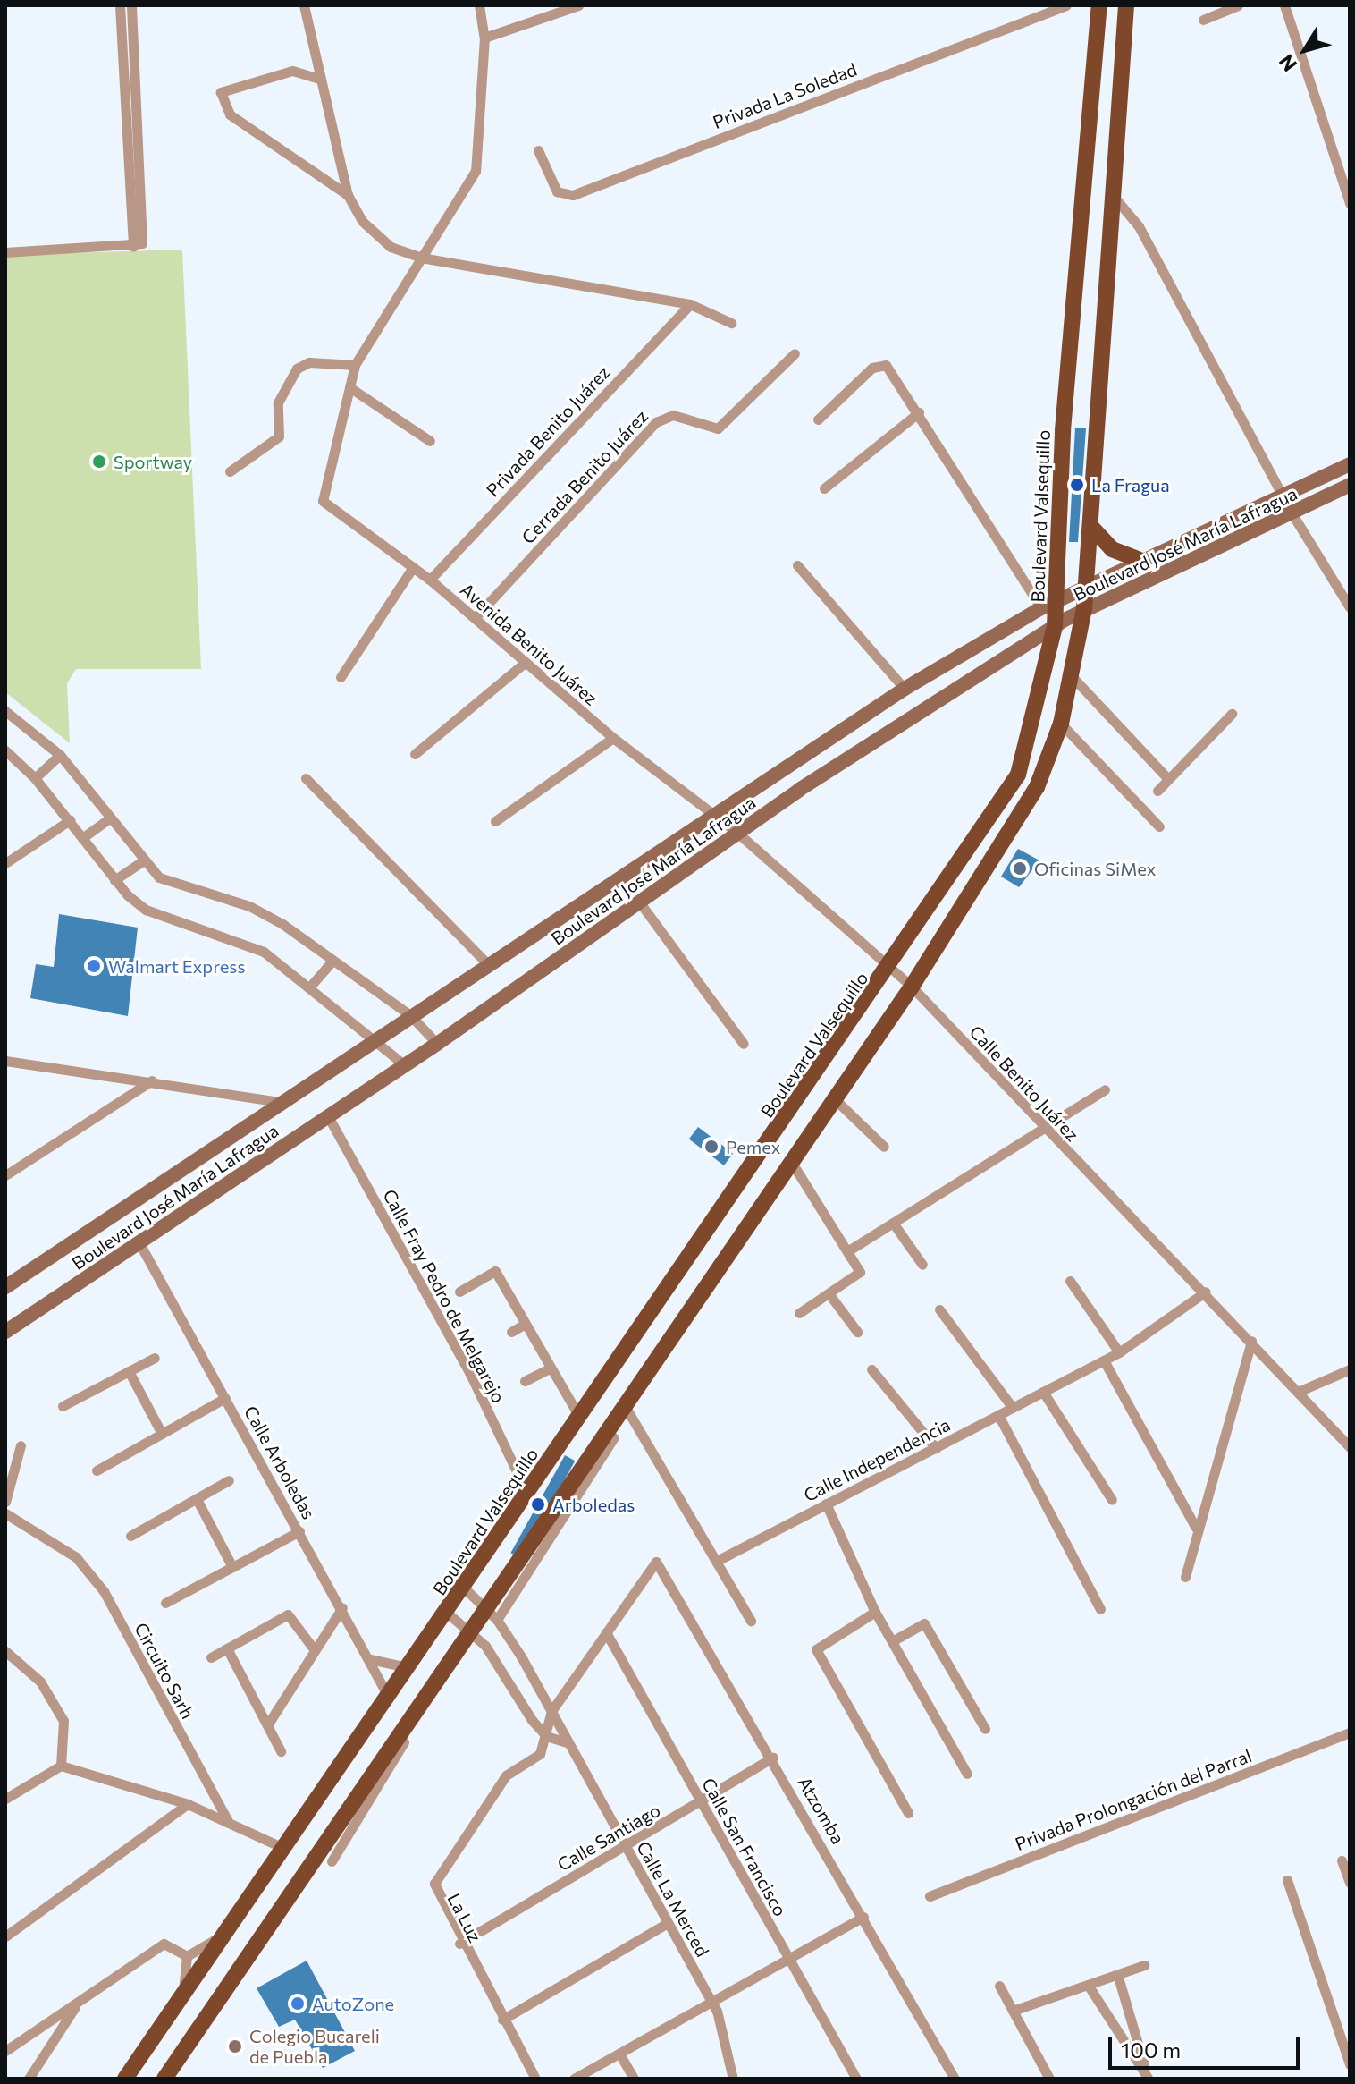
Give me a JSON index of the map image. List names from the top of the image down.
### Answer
{
  "streets": {
    "main road": ["Boulevard Valsequillo", "Boulevard José María Lafragua"],
    "street": [
      "Privada La Soledad",
      "Privada Benito Juárez",
      "Cerrada Benito Juárez",
      "Avenida Benito Juárez",
      "Calle Benito Juárez",
      "Calle Fray Pedro de Melgarejo",
      "Calle Independencia",
      "Calle Arboledas",
      "Circuito Sarh",
      "Privada Prolongación del Parral",
      "Atzomba",
      "Calle Santiago",
      "Calle San Francisco",
      "Calle La Merced",
      "La Luz"
    ]
  },
  "crossings": [
    ["Privada Benito Juárez", "Avenida Benito Juárez"],
    ["Cerrada Benito Juárez", "Avenida Benito Juárez"],
    ["Boulevard Valsequillo", "Boulevard José María Lafragua"],
    ["Boulevard Valsequillo", "Calle Benito Juárez"],
    ["Boulevard Valsequillo", "Calle Fray Pedro de Melgarejo"],
    ["Boulevard Valsequillo", "Calle Arboledas"],
    ["Boulevard Valsequillo", "Calle La Merced"],
    ["Boulevard José María Lafragua", "Avenida Benito Juárez"],
    ["Boulevard José María Lafragua", "Calle Benito Juárez"],
    ["Boulevard José María Lafragua", "Calle Fray Pedro de Melgarejo"],
    ["Boulevard José María Lafragua", "Calle Arboledas"],
    ["Avenida Benito Juárez", "Calle Benito Juárez"],
    ["Calle Benito Juárez", "Calle Independencia"],
    ["Atzomba", "Calle Santiago"],
    ["Atzomba", "Calle San Francisco"],
    ["Calle Santiago", "Calle San Francisco"],
    ["Calle Santiago", "Calle La Merced"],
    ["Calle Santiago", "La Luz"]
  ],
  "places": [
    "Sportway",
    "La Fragua",
    "Oficinas SiMex",
    "Walmart Express",
    "Pemex",
    "Arboledas",
    "AutoZone",
    "Colegio Bucareli de Puebla"
  ],
  "scale_bar": "100 m",
  "north": "bottom left"
}
